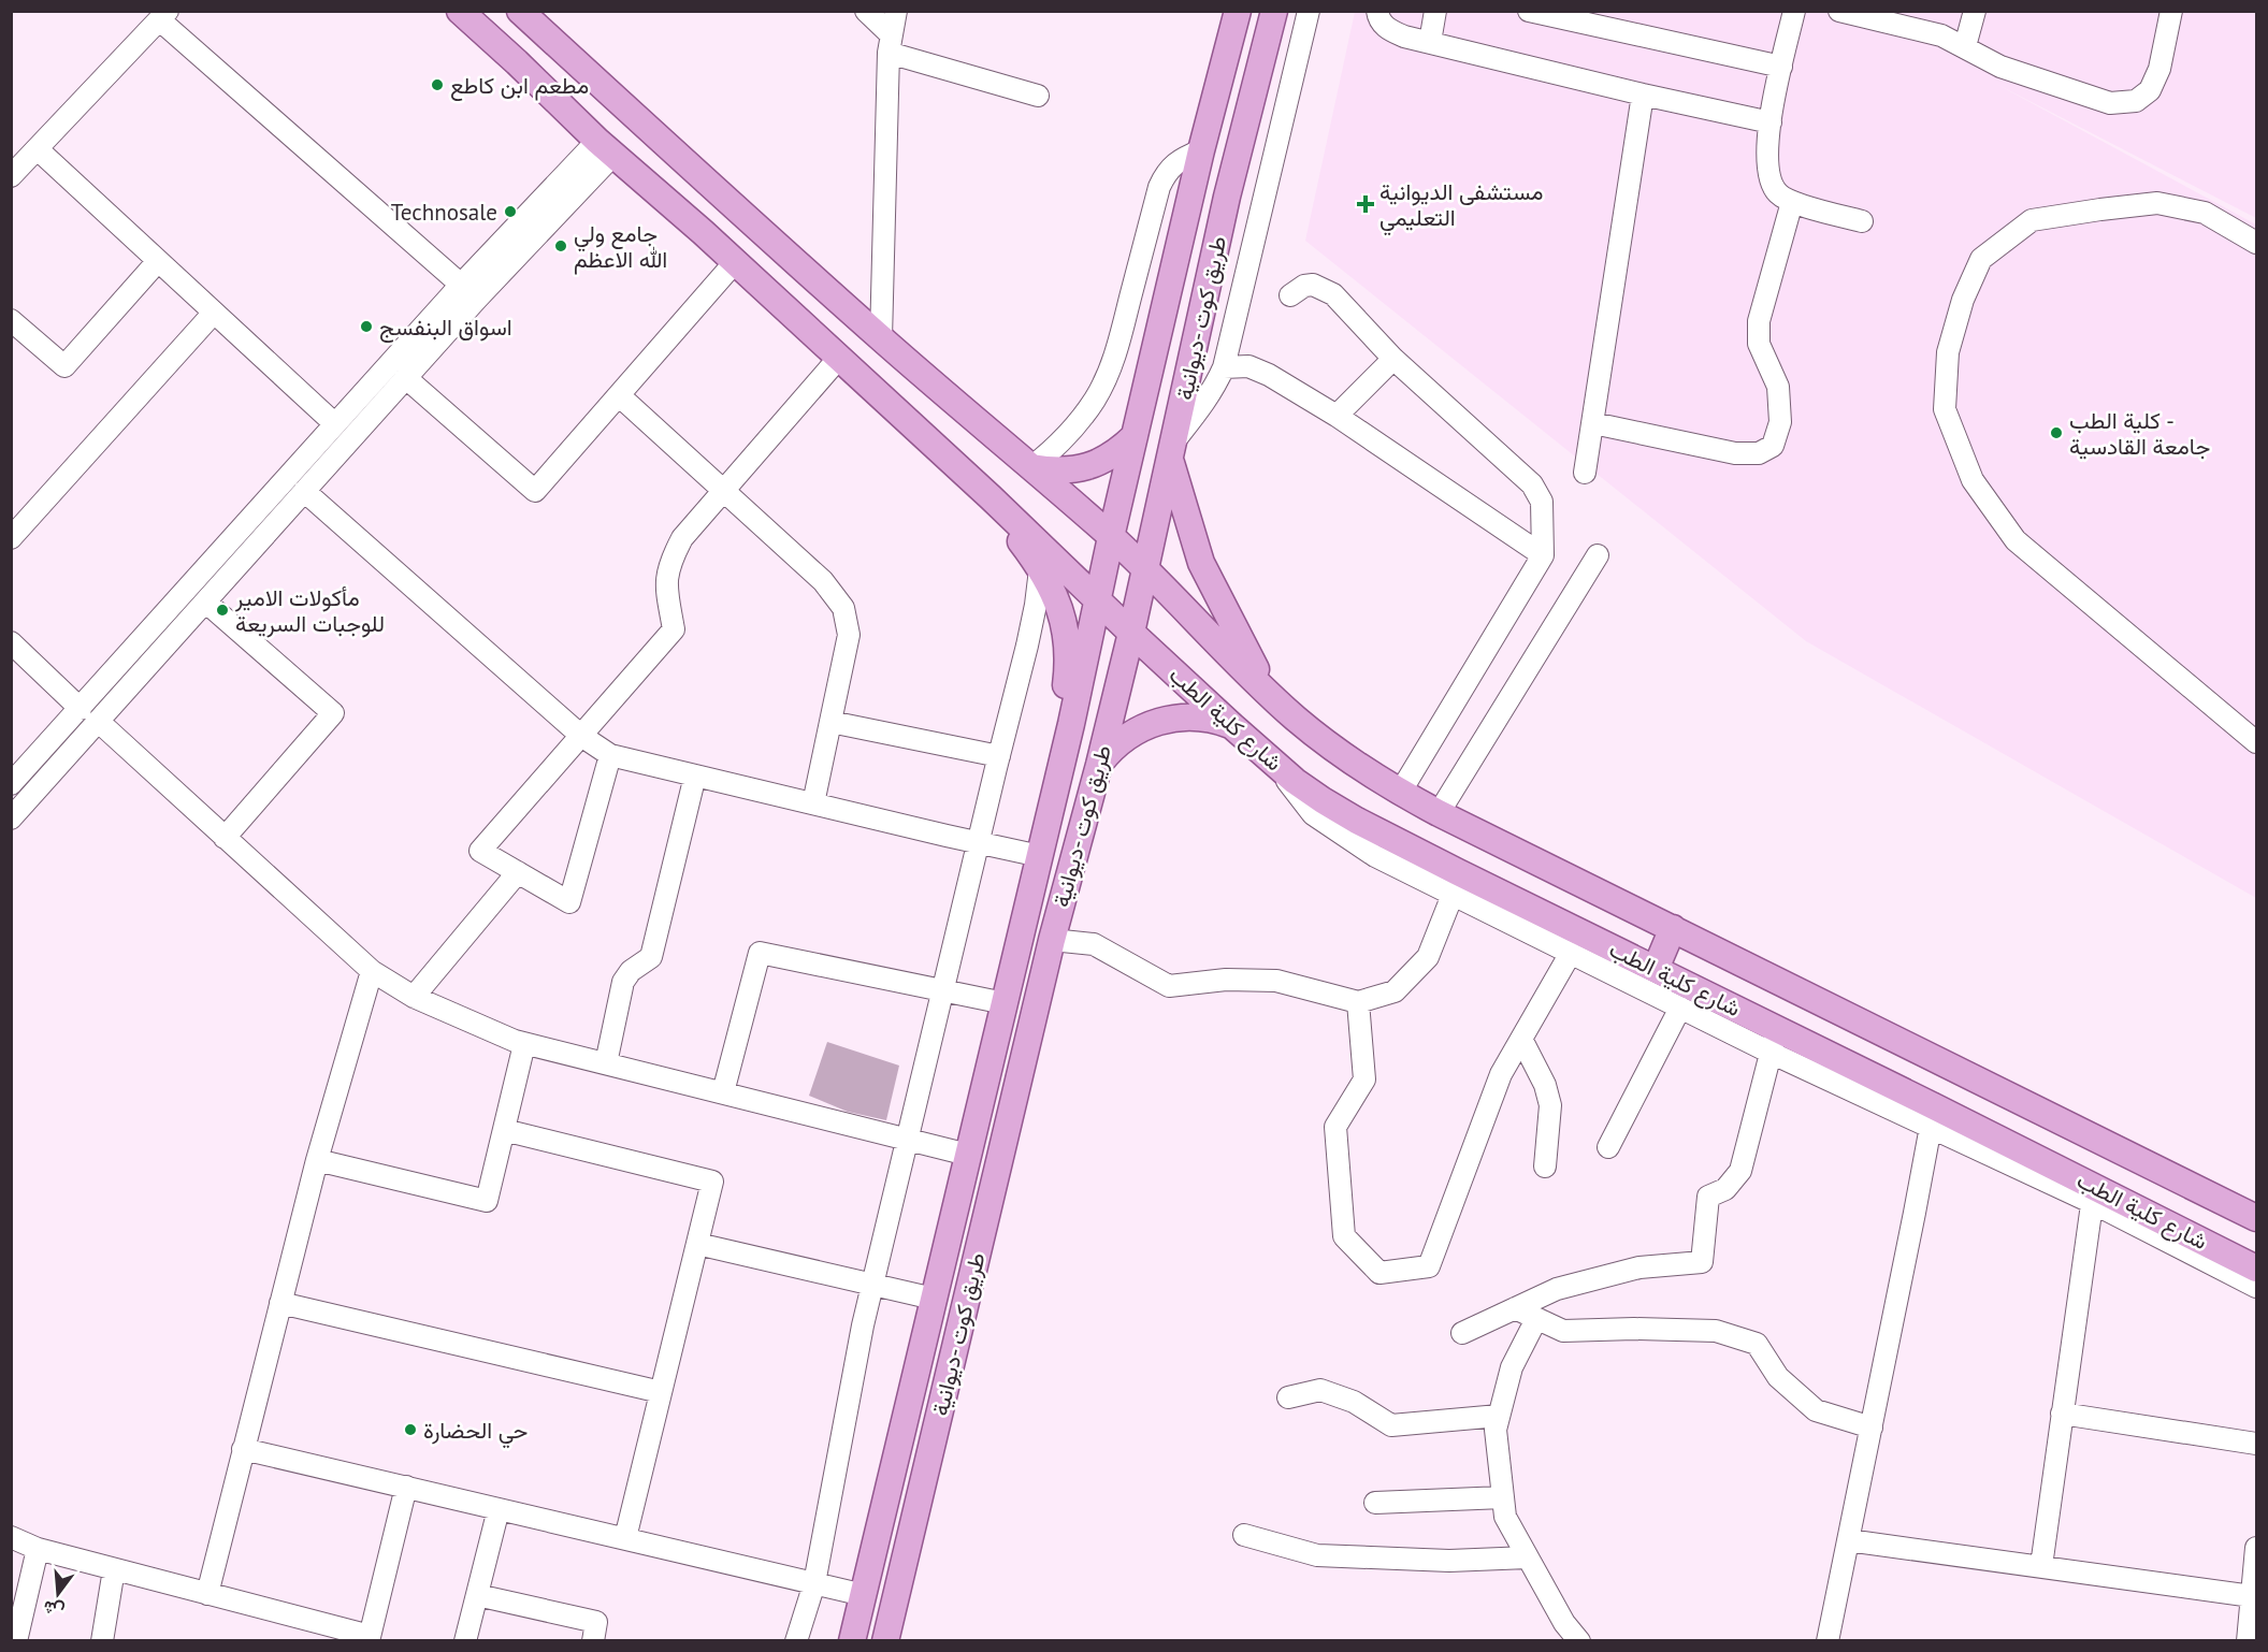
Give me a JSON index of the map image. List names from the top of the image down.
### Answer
{
  "streets": {
    "main road": ["طريق كوت -ديوانية", "شارع كلية الطب"]
  },
  "crossings": [
    ["طريق كوت -ديوانية", "شارع كلية الطب"]
  ],
  "places": {
    "other": [
      "مطعم ابن كاطع",
      "Technosale",
      "جامع ولي الله الاعظم",
      "اسواق البنفسج",
      "كلية الطب - جامعة القادسية",
      "مأكولات الامير للوجبات السريعة",
      "حي الحضارة"
    ],
    "health": ["مستشفى الديوانية التعليمي"]
  },
  "north": "bottom"
}
